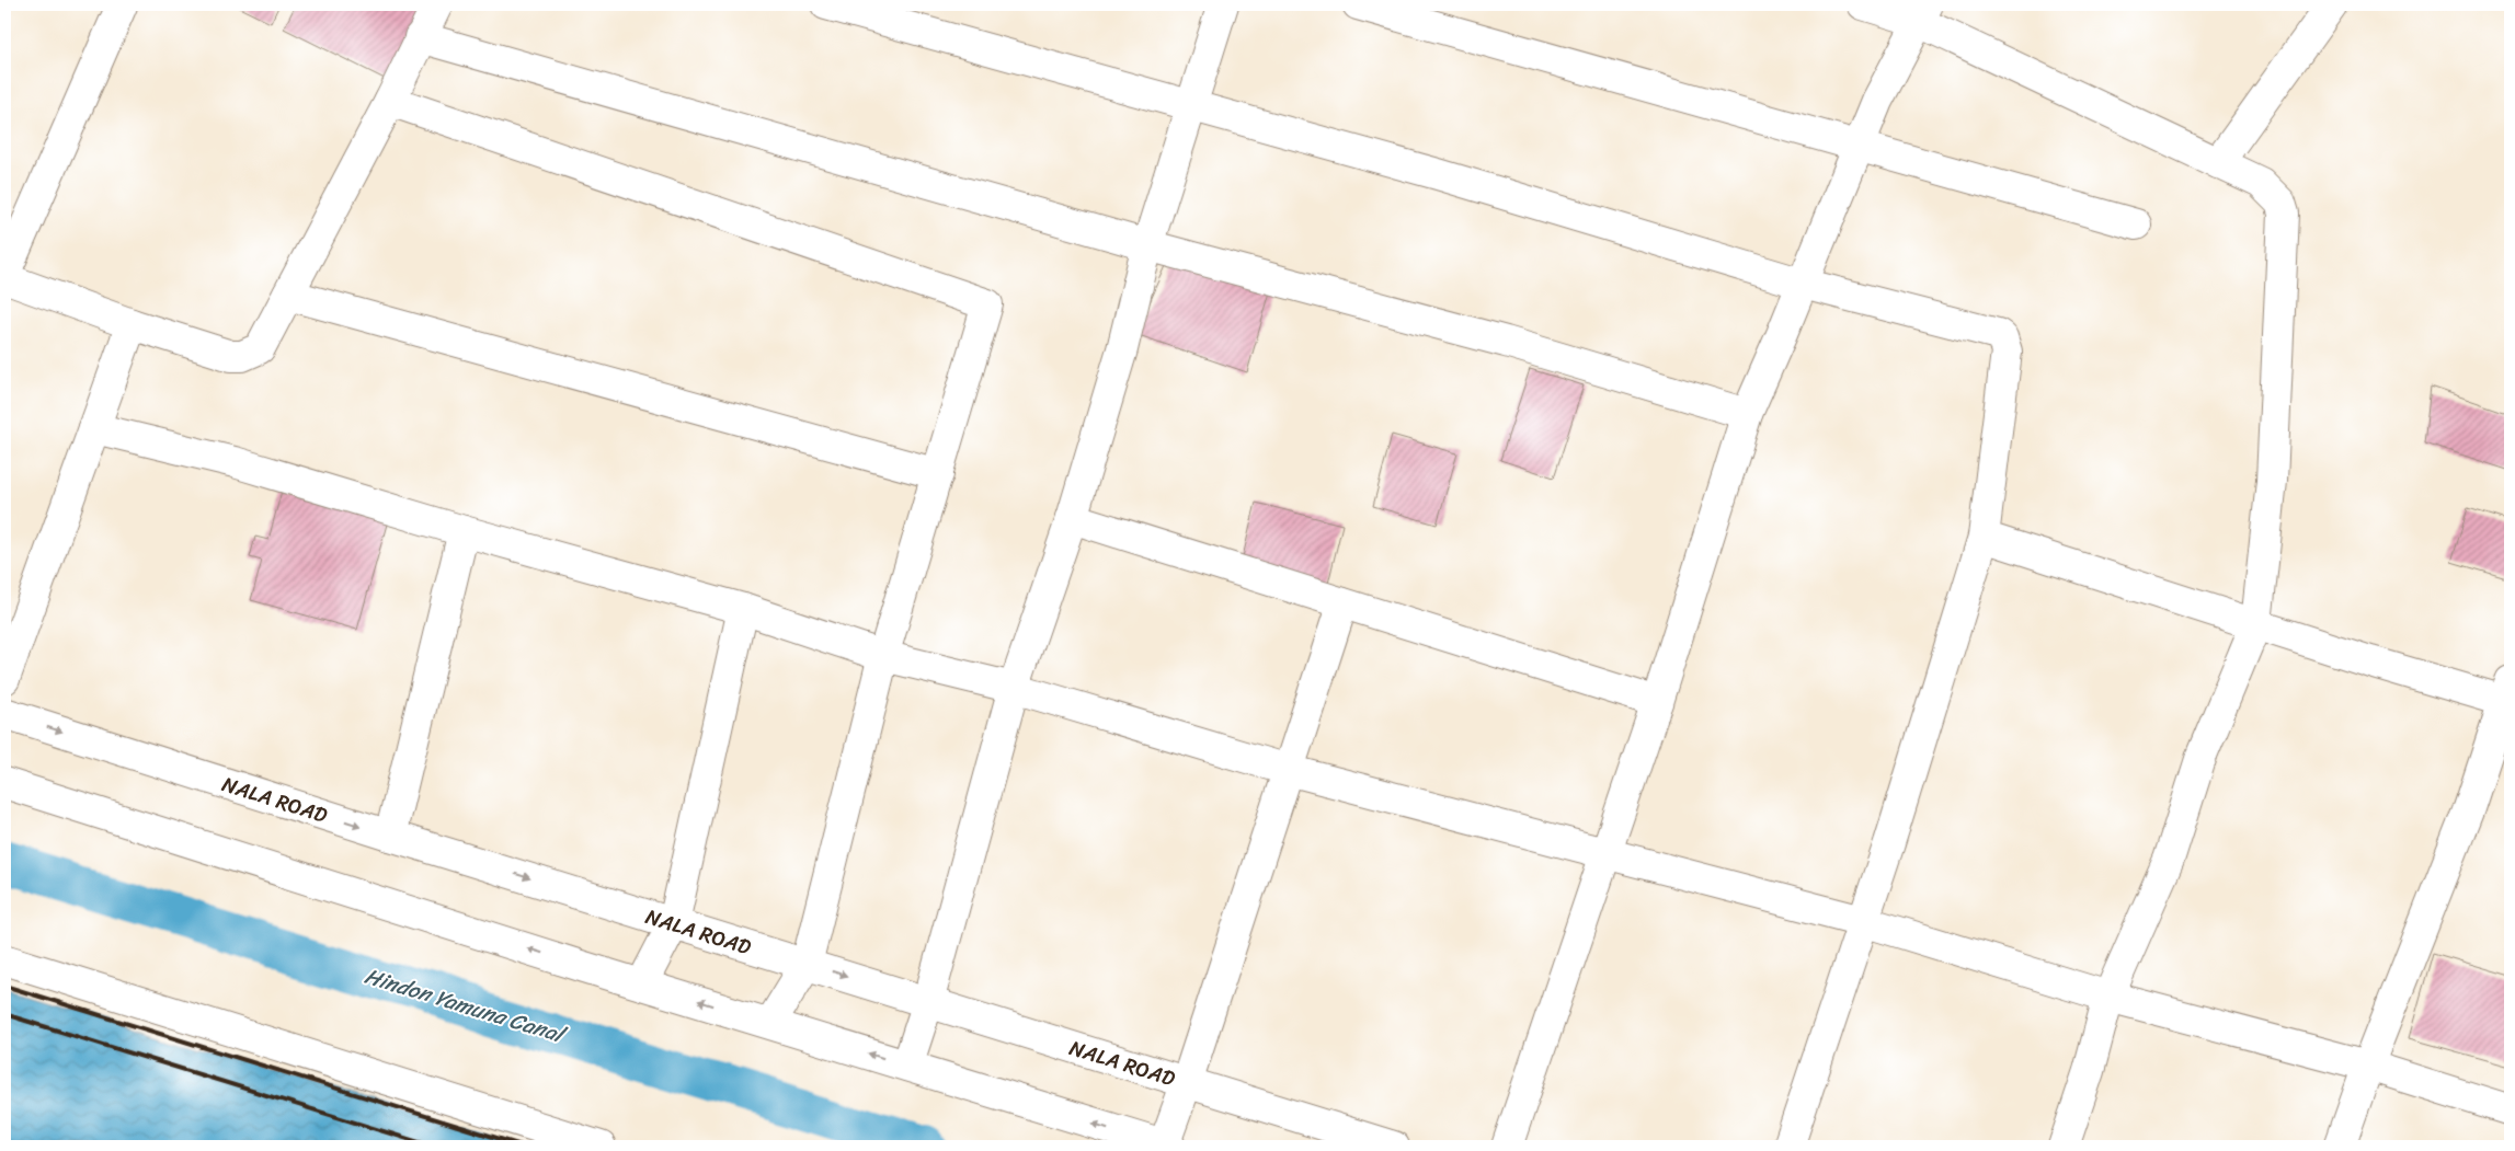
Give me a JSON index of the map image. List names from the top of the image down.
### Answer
{
  "streets": {
    "street": ["NALA ROAD"]
  },
  "water": ["Hindon Yamuna Canal"]
}
